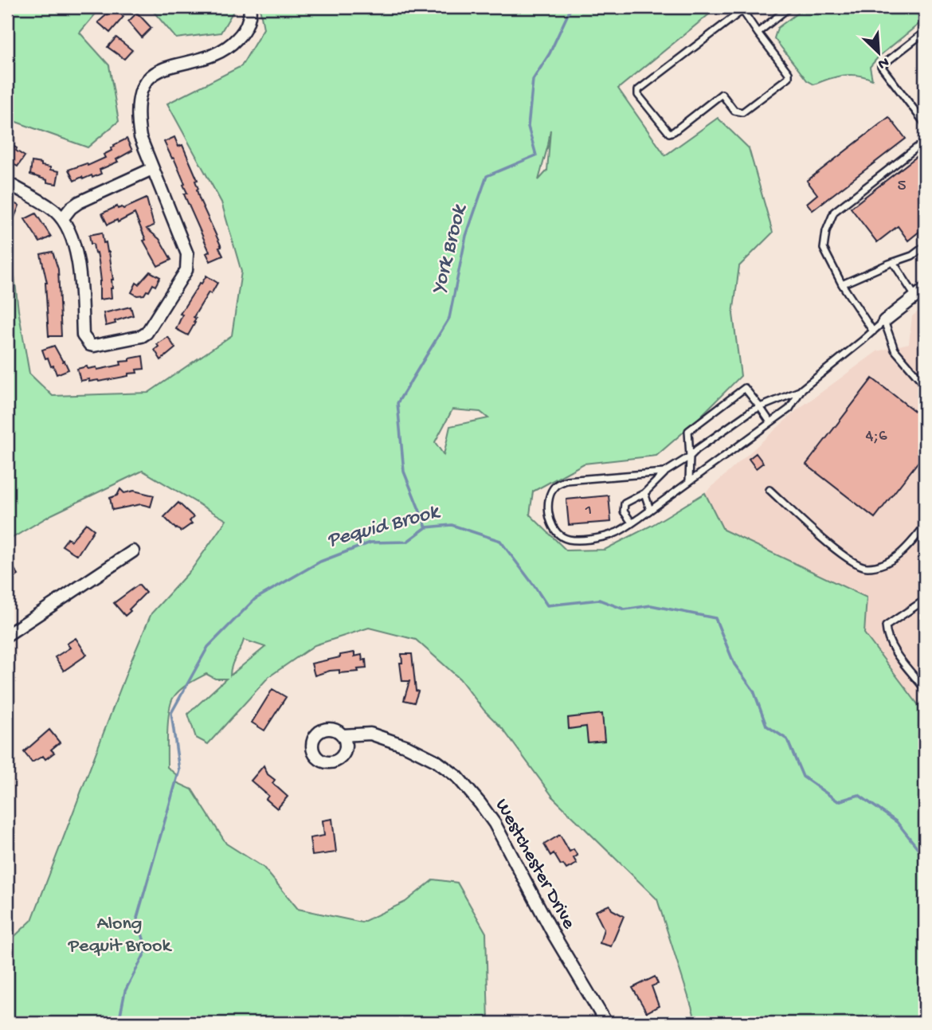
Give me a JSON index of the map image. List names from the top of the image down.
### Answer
{
  "streets": {
    "street": ["Westchester Drive"]
  },
  "water": ["York Brook", "Pequid Brook"],
  "parks": ["Along Pequit Brook"],
  "house_numbers": ["5", "4;6", "1"],
  "north": "bottom right"
}
